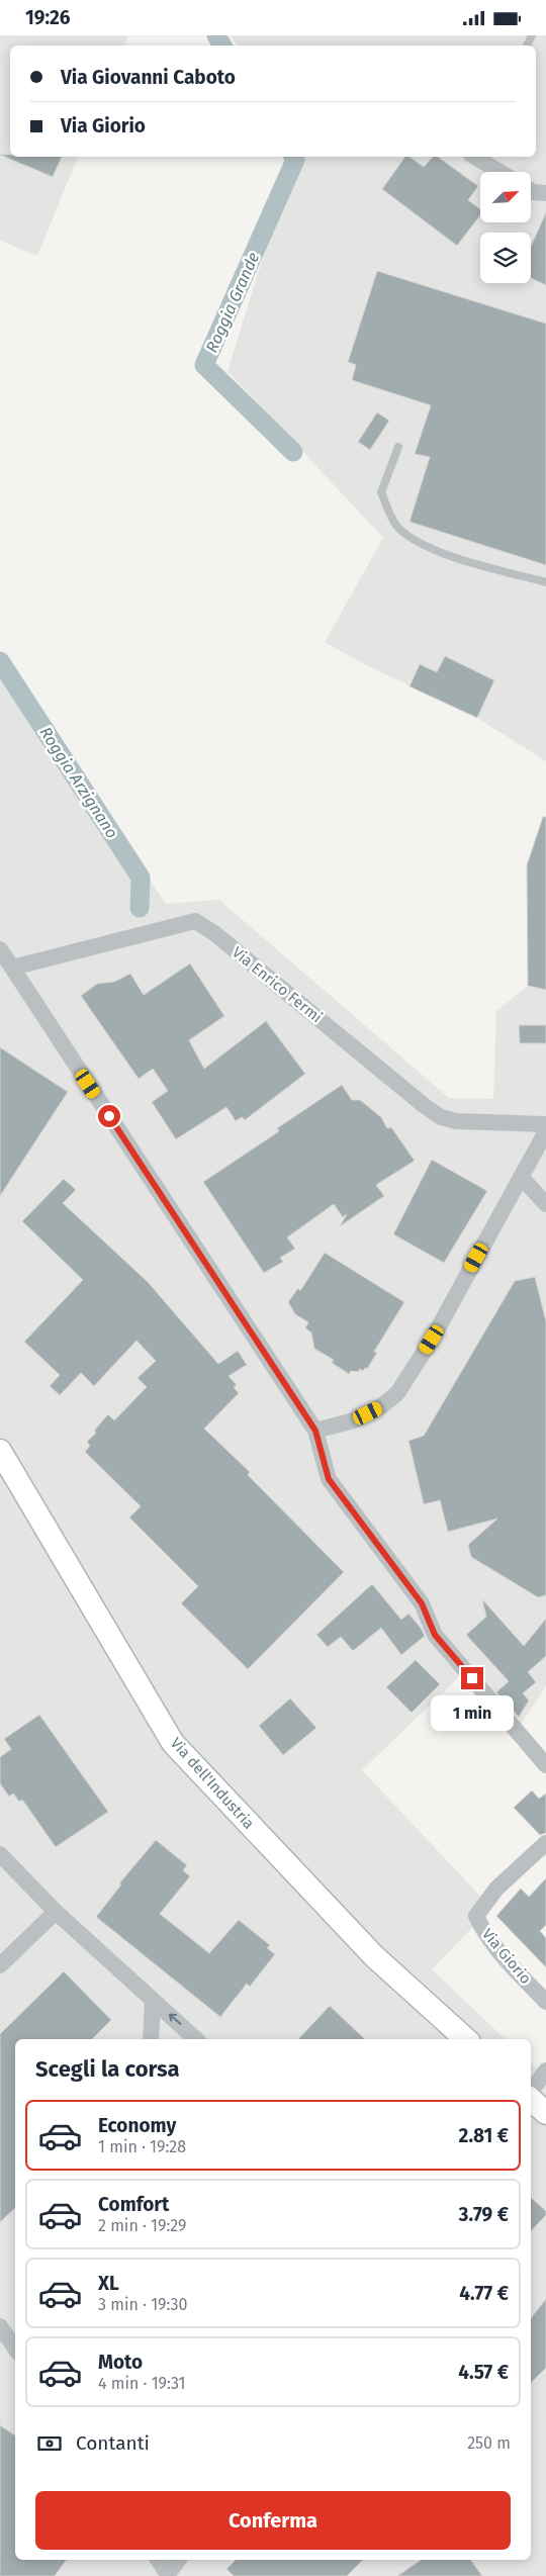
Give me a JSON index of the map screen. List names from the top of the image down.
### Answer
{
  "streets": {
    "main road": ["Via dell'Industria"],
    "street": ["Via Enrico Fermi", "Via Giorio"]
  },
  "water": ["Roggia Grande", "Roggia Arzignano"],
  "north": "top right",
  "page": {
    "status": "19:26",
    "banner": ["Via Giovanni Caboto", "Via Giorio"],
    "bubble": "1 min",
    "heading": "Scegli la corsa",
    "list": [
      {
        "name": "Economy",
        "note": "1 min · 19:28",
        "value": "2.81 €"
      },
      {
        "name": "Comfort",
        "note": "2 min · 19:29",
        "value": "3.79 €"
      },
      {
        "name": "XL",
        "note": "3 min · 19:30",
        "value": "4.77 €"
      },
      {
        "name": "Moto",
        "note": "4 min · 19:31",
        "value": "4.57 €"
      }
    ],
    "pay": ["Contanti", "250 m"],
    "buttons": "Conferma"
  }
}
